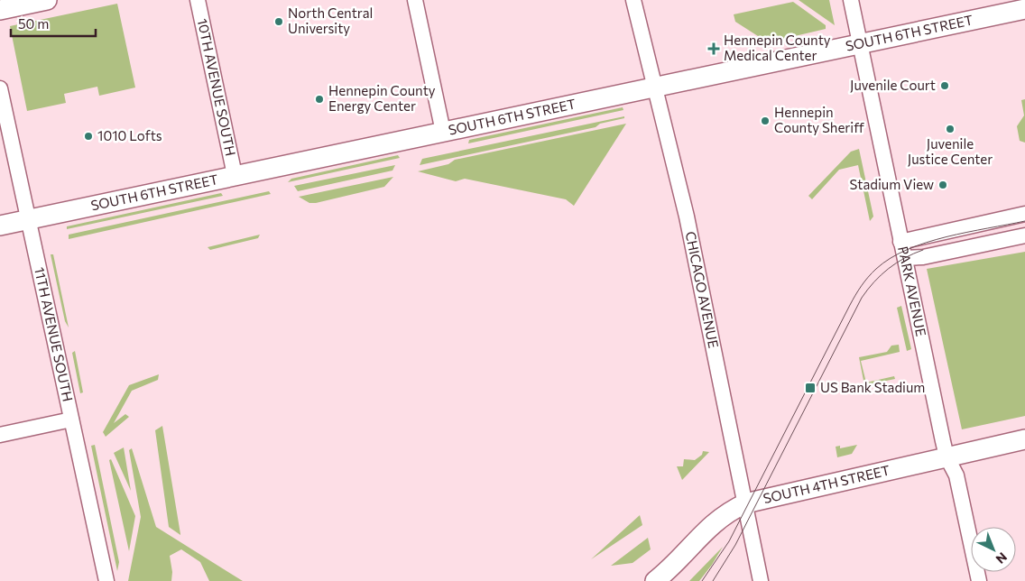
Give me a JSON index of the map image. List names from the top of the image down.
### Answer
{
  "streets": {
    "main road": ["SOUTH 6TH STREET", "SOUTH 4TH STREET"],
    "street": [
      "10TH AVENUE SOUTH",
      "CHICAGO AVENUE",
      "PARK AVENUE",
      "11TH AVENUE SOUTH"
    ]
  },
  "crossings": [
    ["SOUTH 6TH STREET", "10TH AVENUE SOUTH"],
    ["SOUTH 6TH STREET", "CHICAGO AVENUE"],
    ["SOUTH 6TH STREET", "PARK AVENUE"],
    ["SOUTH 6TH STREET", "11TH AVENUE SOUTH"],
    ["CHICAGO AVENUE", "SOUTH 4TH STREET"],
    ["PARK AVENUE", "SOUTH 4TH STREET"]
  ],
  "places": {
    "other": [
      "North Central University",
      "Juvenile Court",
      "Hennepin County Energy Center",
      "Hennepin County Sheriff",
      "Juvenile Justice Center",
      "1010 Lofts",
      "Stadium View"
    ],
    "health": ["Hennepin County Medical Center"],
    "transit": ["US Bank Stadium"]
  },
  "scale_bar": "50 m",
  "north": "bottom right"
}
